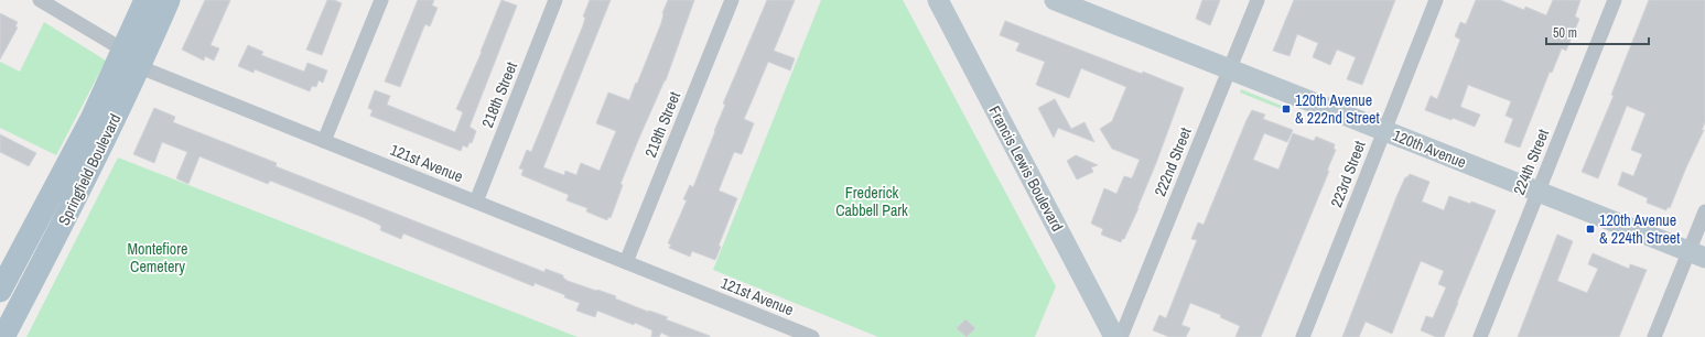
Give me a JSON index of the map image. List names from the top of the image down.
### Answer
{
  "streets": {
    "main road": ["Springfield Boulevard"],
    "street": [
      "218th Street",
      "219th Street",
      "120th Avenue",
      "222nd Street",
      "224th Street",
      "121st Avenue",
      "Francis Lewis Boulevard",
      "223rd Street"
    ]
  },
  "crossings": [
    ["218th Street", "121st Avenue"],
    ["219th Street", "121st Avenue"],
    ["120th Avenue", "222nd Street"],
    ["120th Avenue", "224th Street"],
    ["120th Avenue", "223rd Street"],
    ["121st Avenue", "Springfield Boulevard"]
  ],
  "parks": ["Frederick Cabbell Park", "Montefiore Cemetery"],
  "places": {
    "transit": ["120th Avenue & 222nd Street", "120th Avenue & 224th Street"]
  },
  "scale_bar": "50 m"
}
